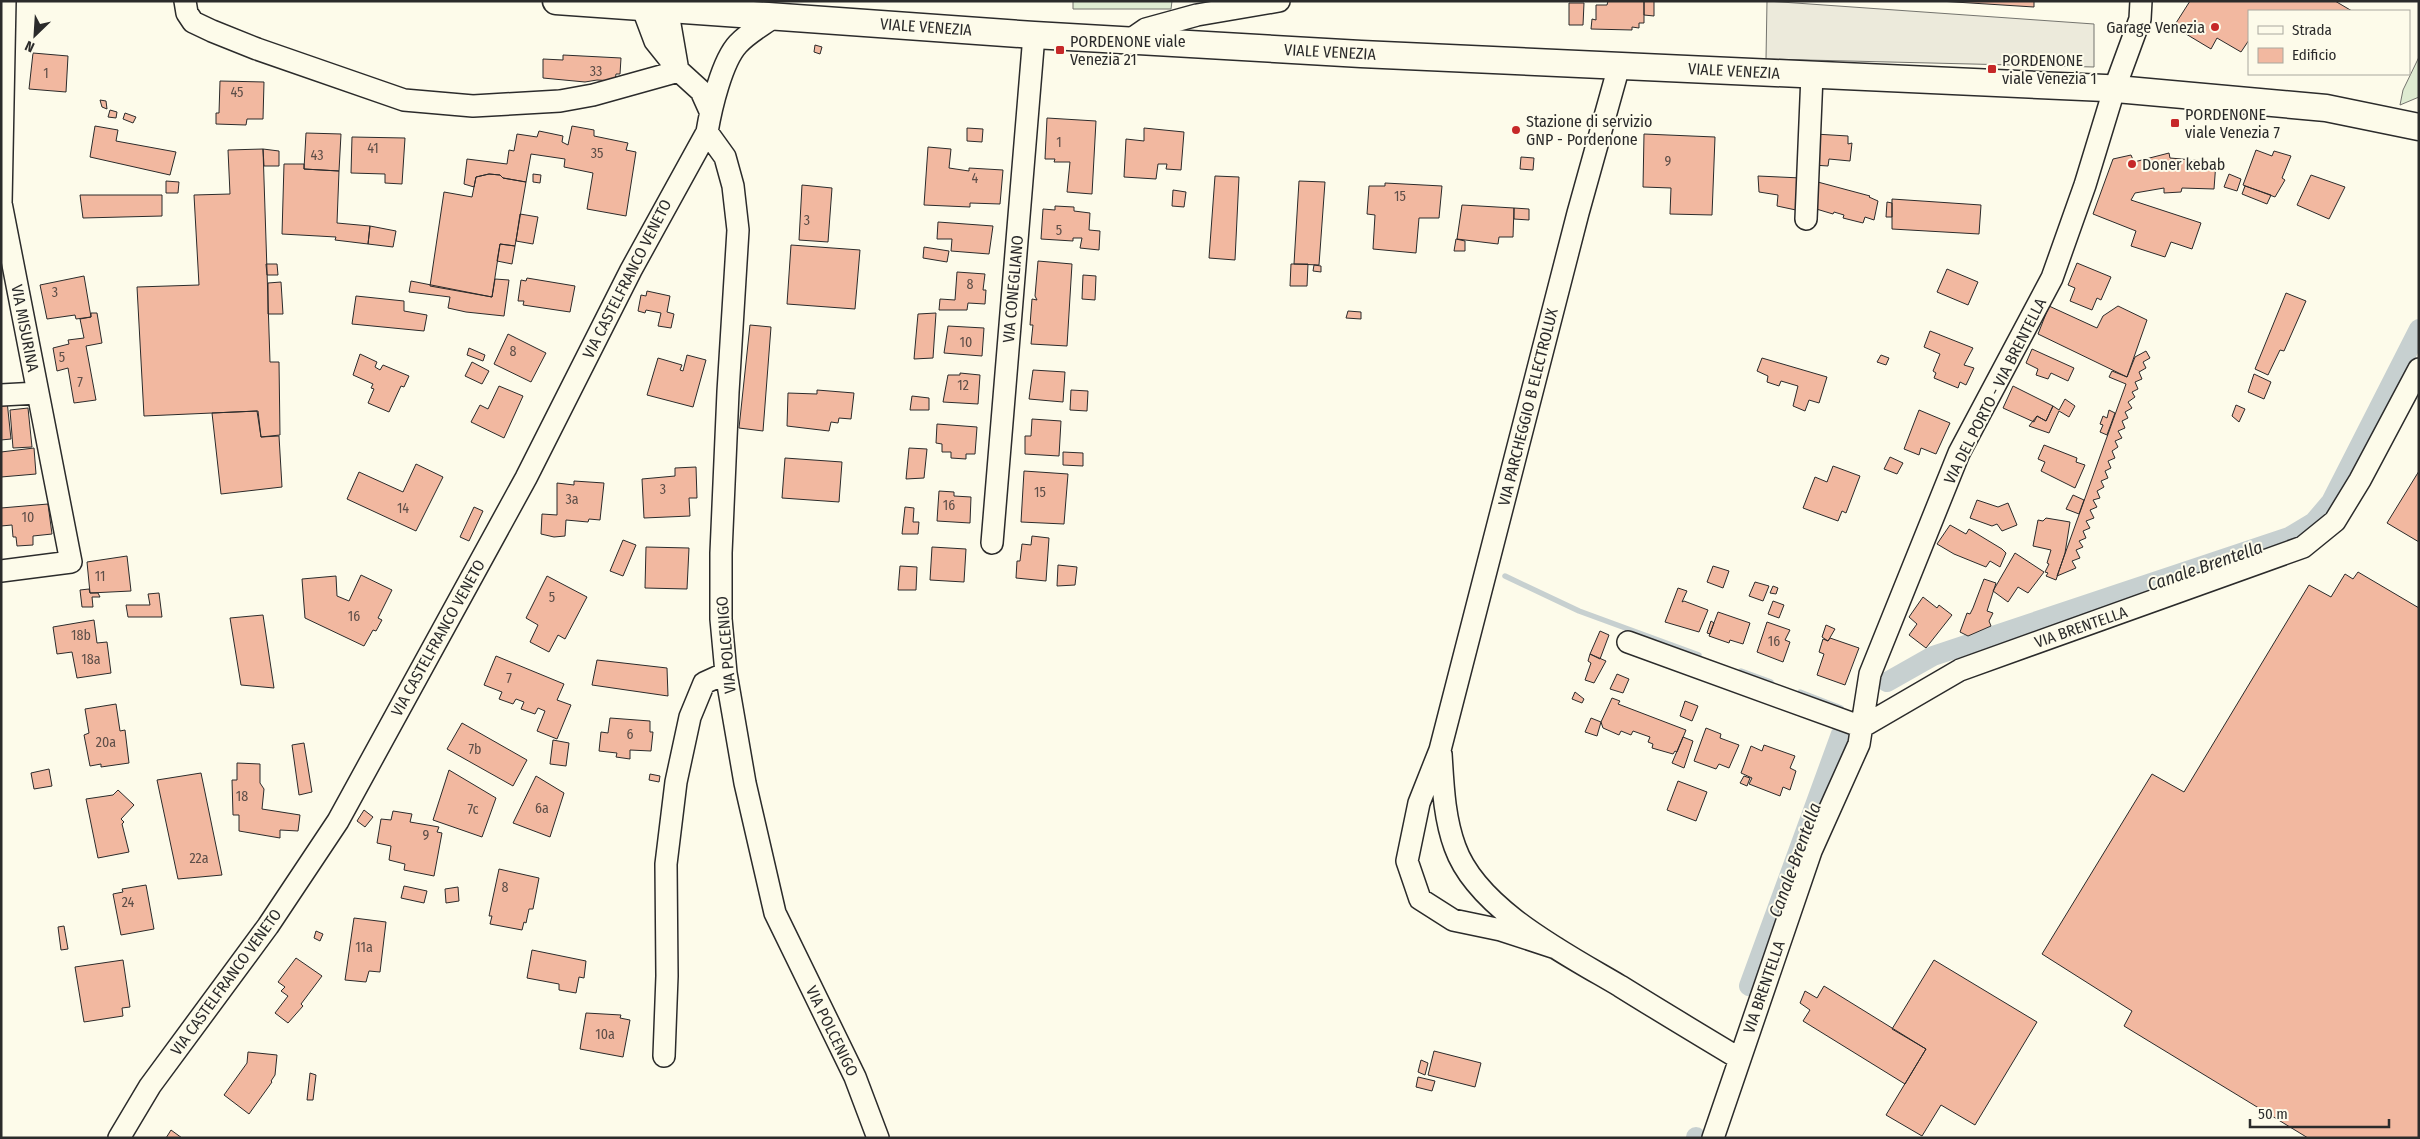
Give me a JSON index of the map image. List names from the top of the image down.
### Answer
{
  "streets": {
    "main road": ["VIALE VENEZIA"],
    "street": [
      "VIA CASTELFRANCO VENETO",
      "VIA CONEGLIANO",
      "VIA MISURINA",
      "VIA DEL PORTO - VIA BRENTELLA",
      "VIA PARCHEGGIO B ELECTROLUX",
      "VIA BRENTELLA",
      "VIA POLCENIGO"
    ]
  },
  "crossings": [
    ["VIALE VENEZIA", "VIA CASTELFRANCO VENETO"],
    ["VIALE VENEZIA", "VIA CONEGLIANO"],
    ["VIALE VENEZIA", "VIA DEL PORTO - VIA BRENTELLA"],
    ["VIALE VENEZIA", "VIA PARCHEGGIO B ELECTROLUX"],
    ["VIA CASTELFRANCO VENETO", "VIA POLCENIGO"],
    ["VIA DEL PORTO - VIA BRENTELLA", "VIA BRENTELLA"],
    ["VIA PARCHEGGIO B ELECTROLUX", "VIA BRENTELLA"]
  ],
  "water": ["Canale Brentella"],
  "places": {
    "other": ["Garage Venezia", "Stazione di servizio GNP - Pordenone", "Doner kebab"],
    "transit": ["PORDENONE viale Venezia 21", "PORDENONE viale Venezia 1", "PORDENONE viale Venezia 7"]
  },
  "house_numbers": [
    "33",
    "1",
    "45",
    "1",
    "41",
    "35",
    "43",
    "9",
    "4",
    "15",
    "3",
    "5",
    "8",
    "3",
    "10",
    "8",
    "5",
    "7",
    "12",
    "3",
    "15",
    "3a",
    "16",
    "14",
    "10",
    "11",
    "5",
    "16",
    "18b",
    "16",
    "18a",
    "7",
    "6",
    "20a",
    "7b",
    "18",
    "6a",
    "7c",
    "9",
    "22a",
    "8",
    "24",
    "11a",
    "10a"
  ],
  "legend": ["Strada", "Edificio"],
  "scale_bar": "50 m",
  "north": "bottom left"
}
